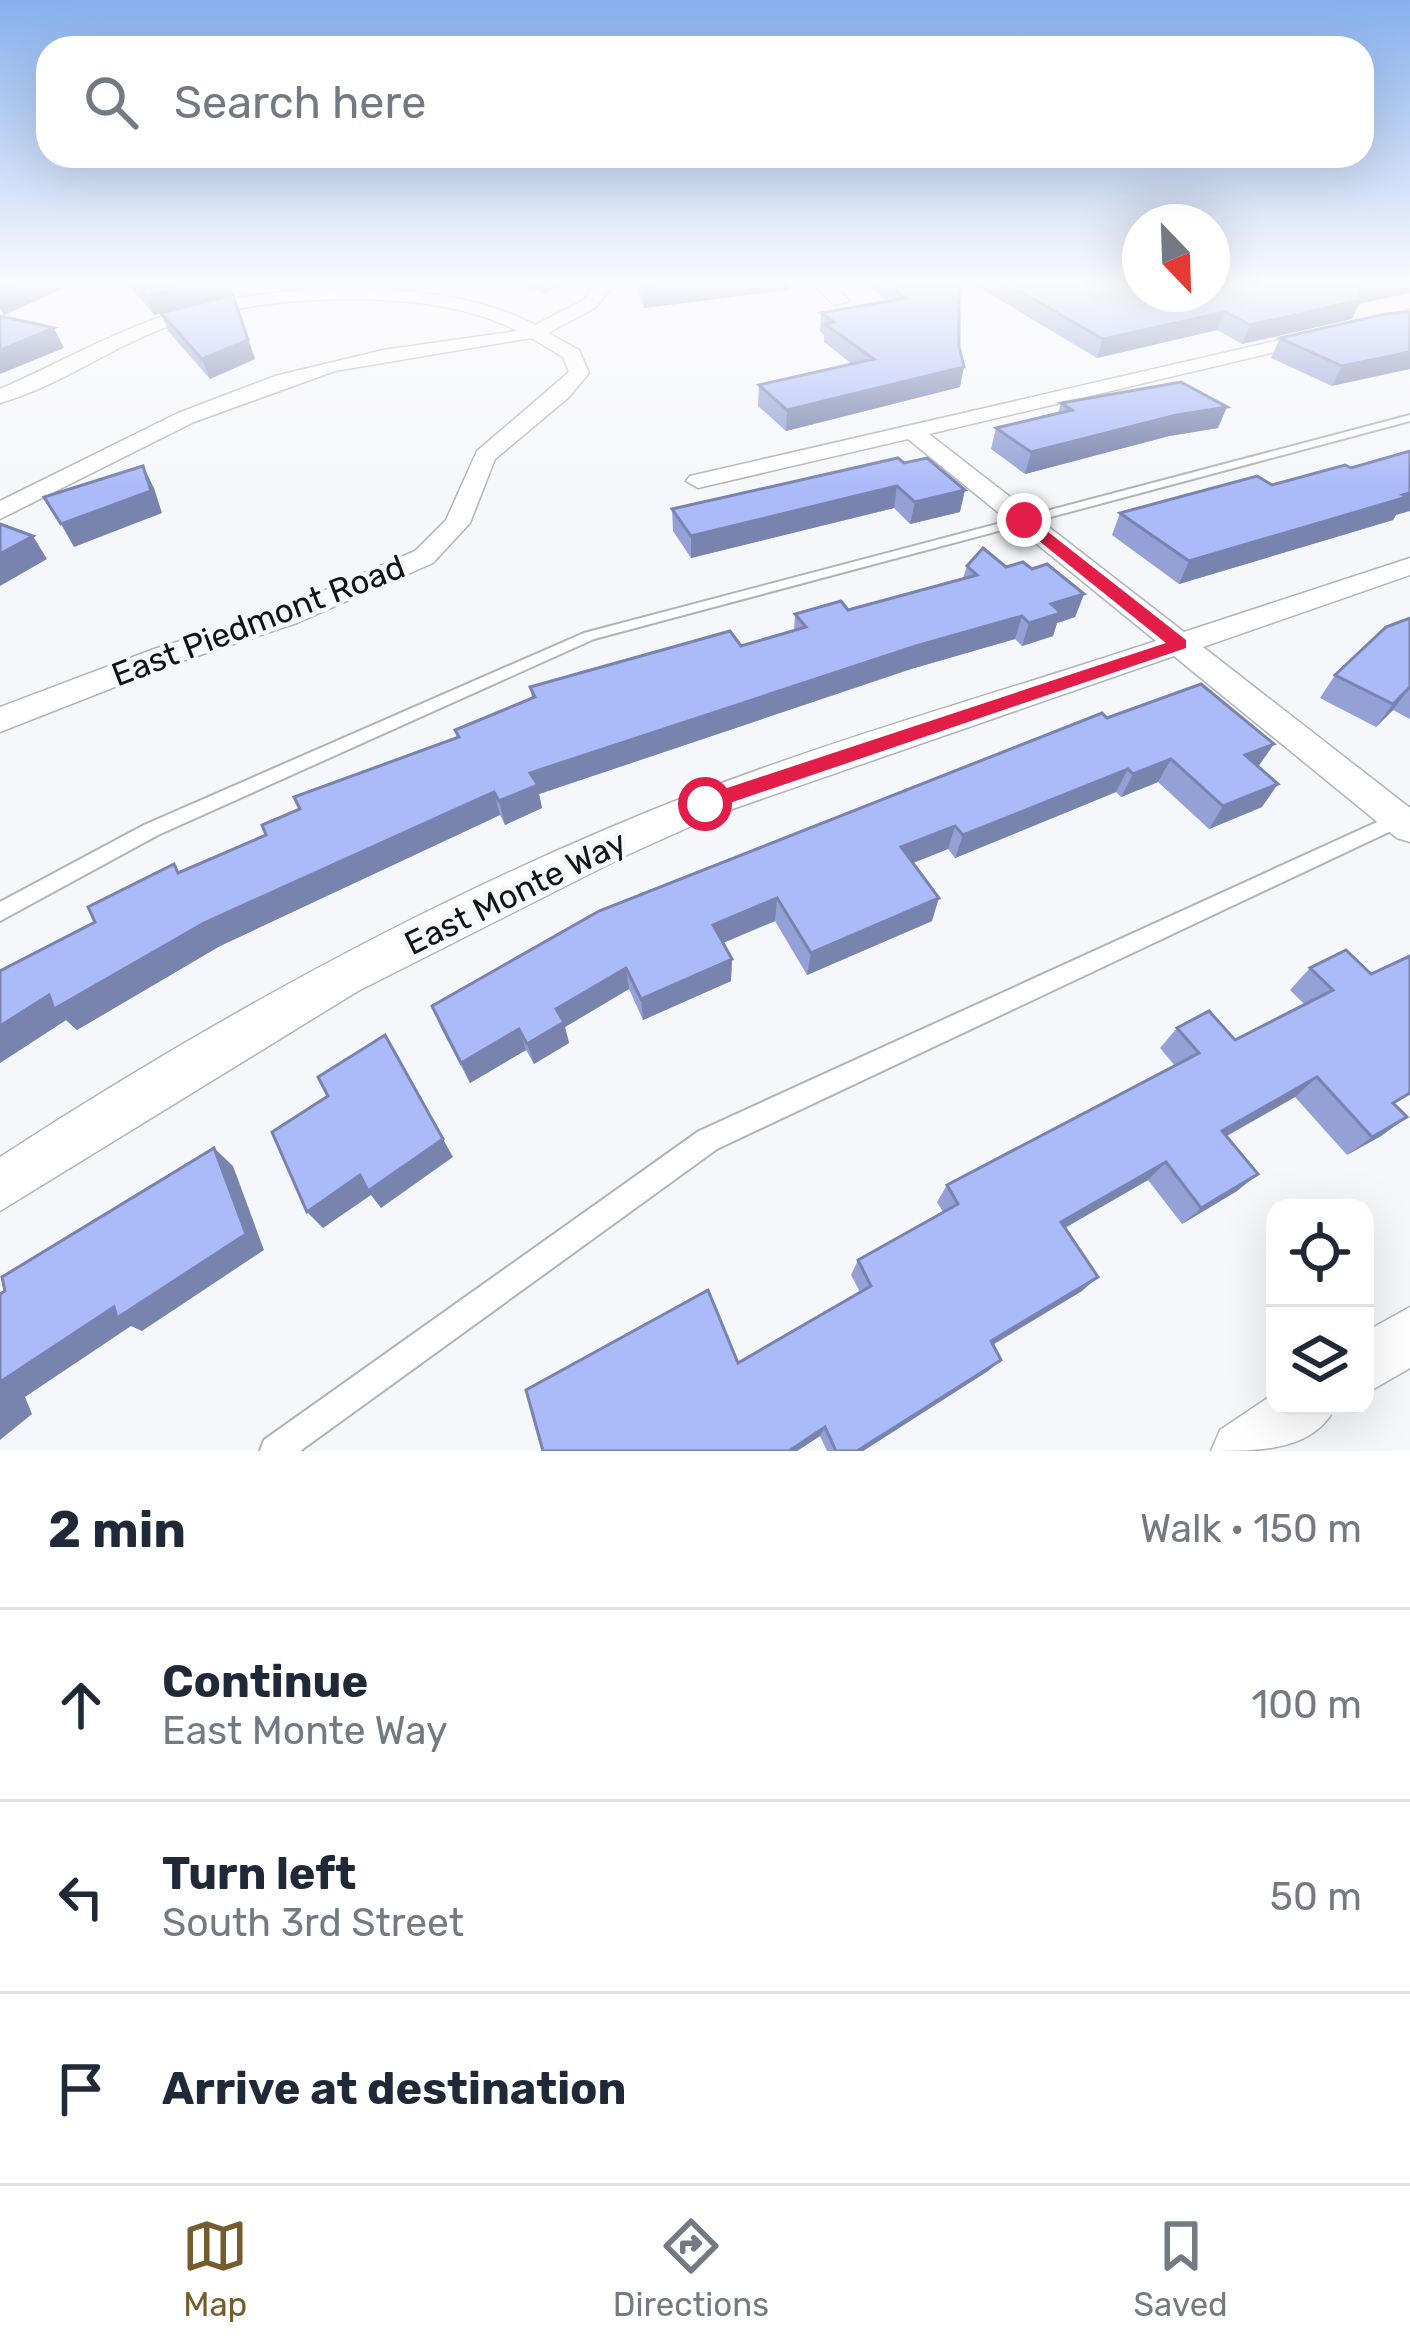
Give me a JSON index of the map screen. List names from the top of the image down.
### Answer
{
  "streets": {
    "street": ["East Piedmont Road", "East Monte Way"]
  },
  "north": "bottom right",
  "page": {
    "search": "Search here",
    "heading": ["2 min", "Walk · 150 m"],
    "list": [
      ["Continue", "East Monte Way", "100 m"],
      ["Turn left", "South 3rd Street", "50 m"],
      "Arrive at destination"
    ],
    "nav": ["Map", "Directions", "Saved"]
  }
}
